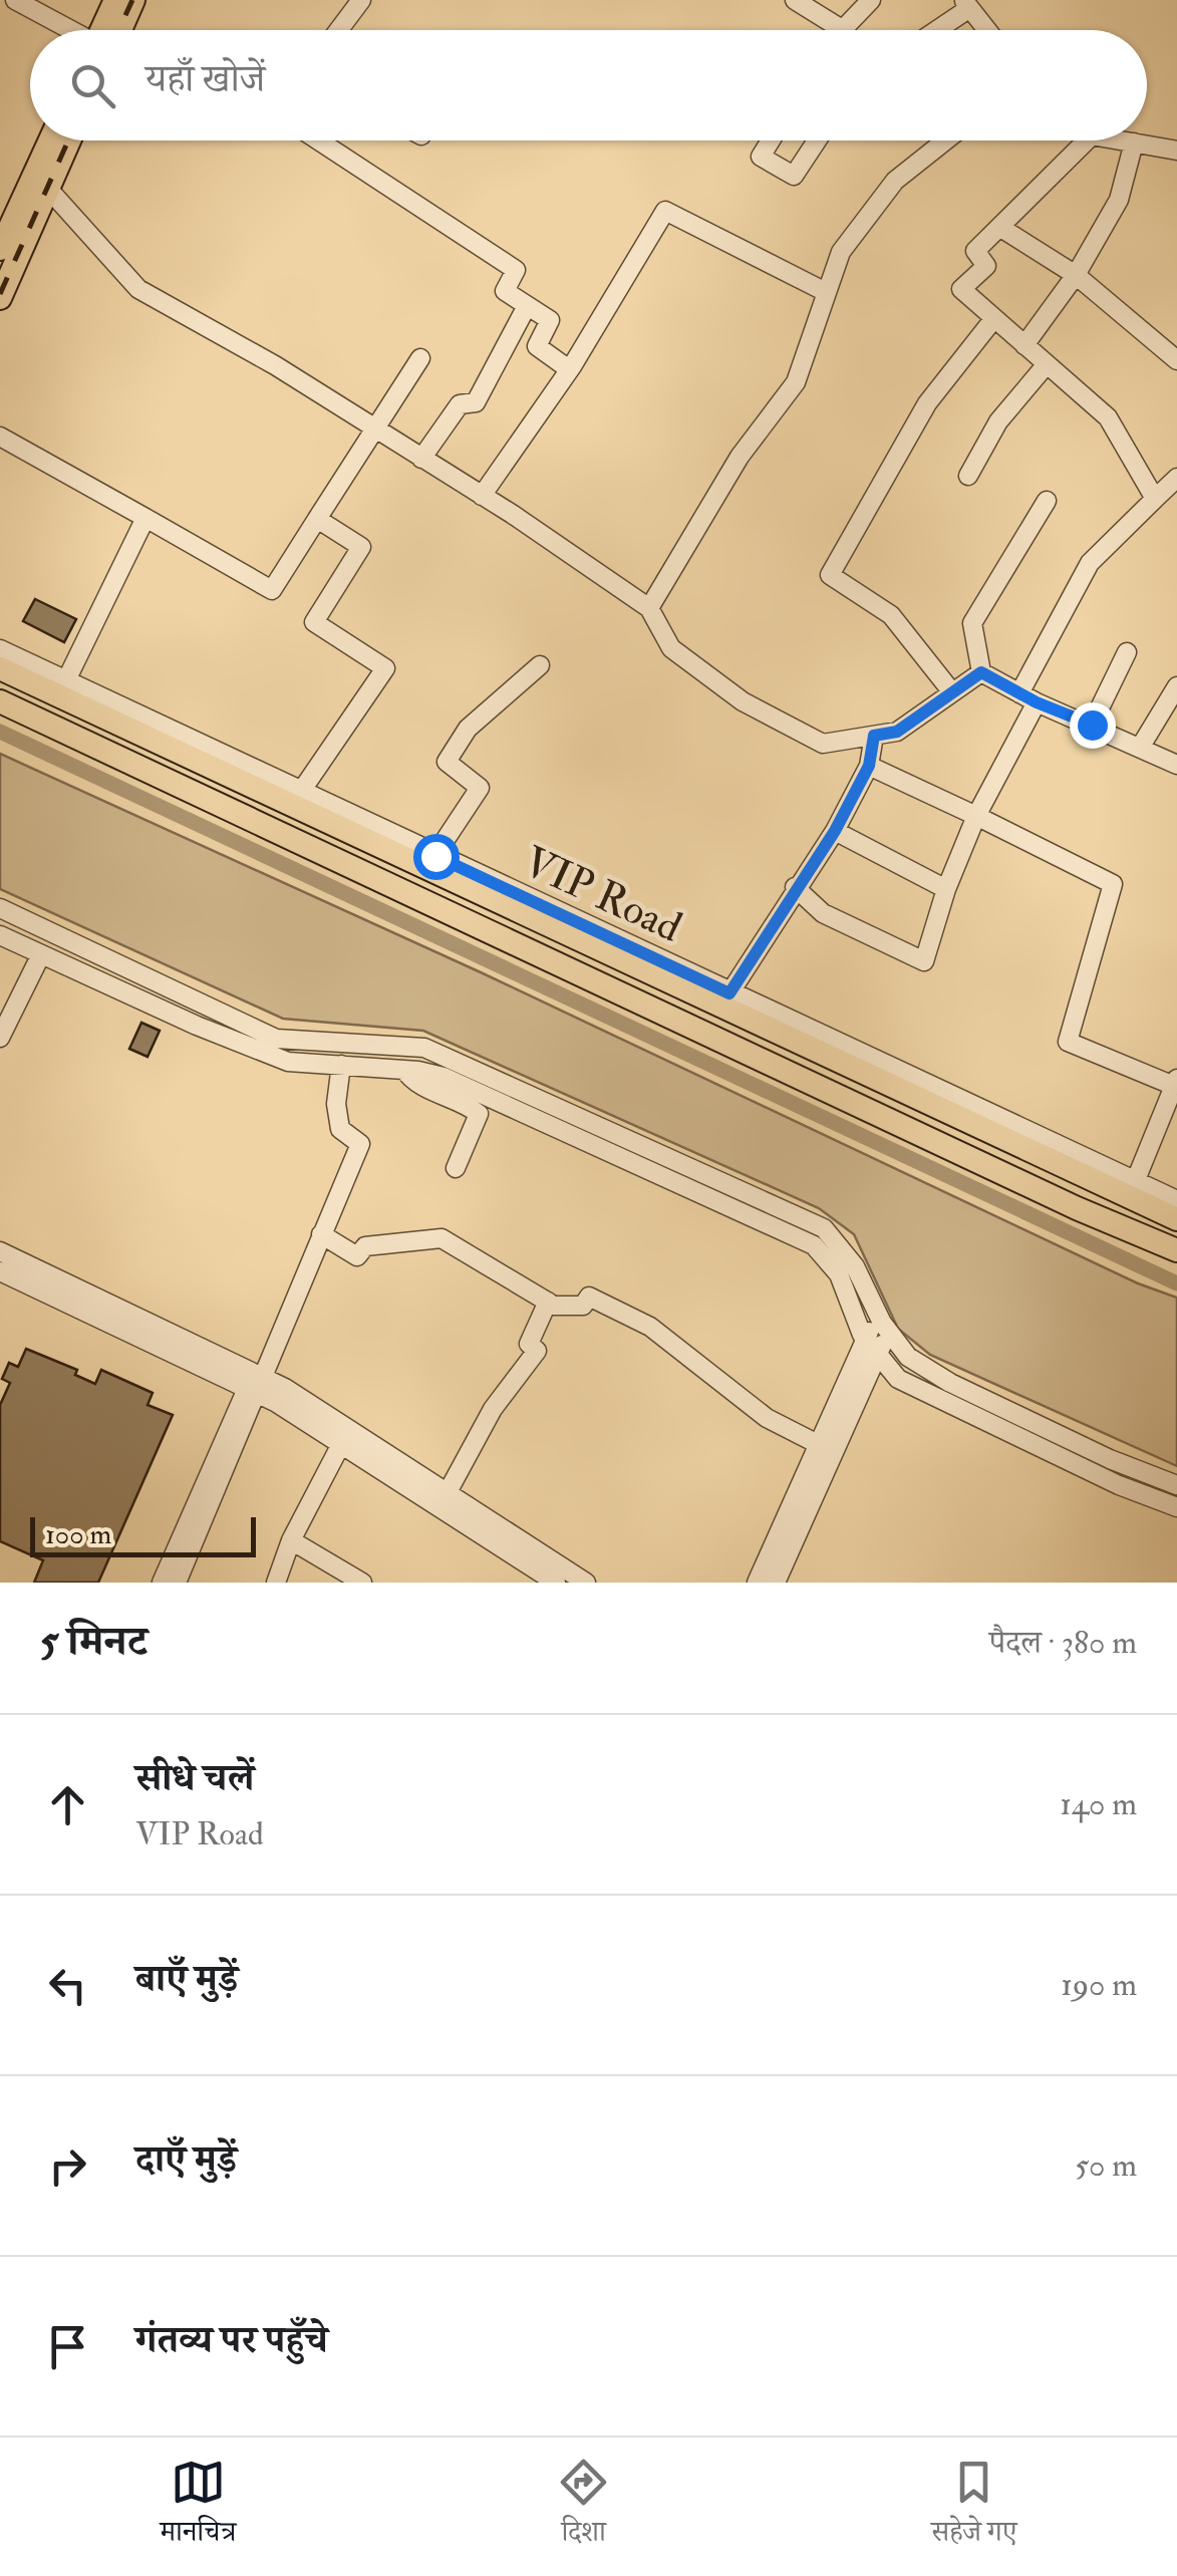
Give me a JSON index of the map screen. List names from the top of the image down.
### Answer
{
  "streets": {
    "main road": ["VIP Road"]
  },
  "scale_bar": "100 m",
  "page": {
    "search": "यहाँ खोजें",
    "scale": "100 m",
    "heading": ["5 मिनट", "पैदल · 380 m"],
    "list": [
      ["सीधे चलें", "VIP Road", "140 m"],
      ["बाएँ मुड़ें", "190 m"],
      ["दाएँ मुड़ें", "50 m"],
      "गंतव्य पर पहुँचे"
    ],
    "nav": ["मानचित्र", "दिशा", "सहेजे गए"]
  }
}
